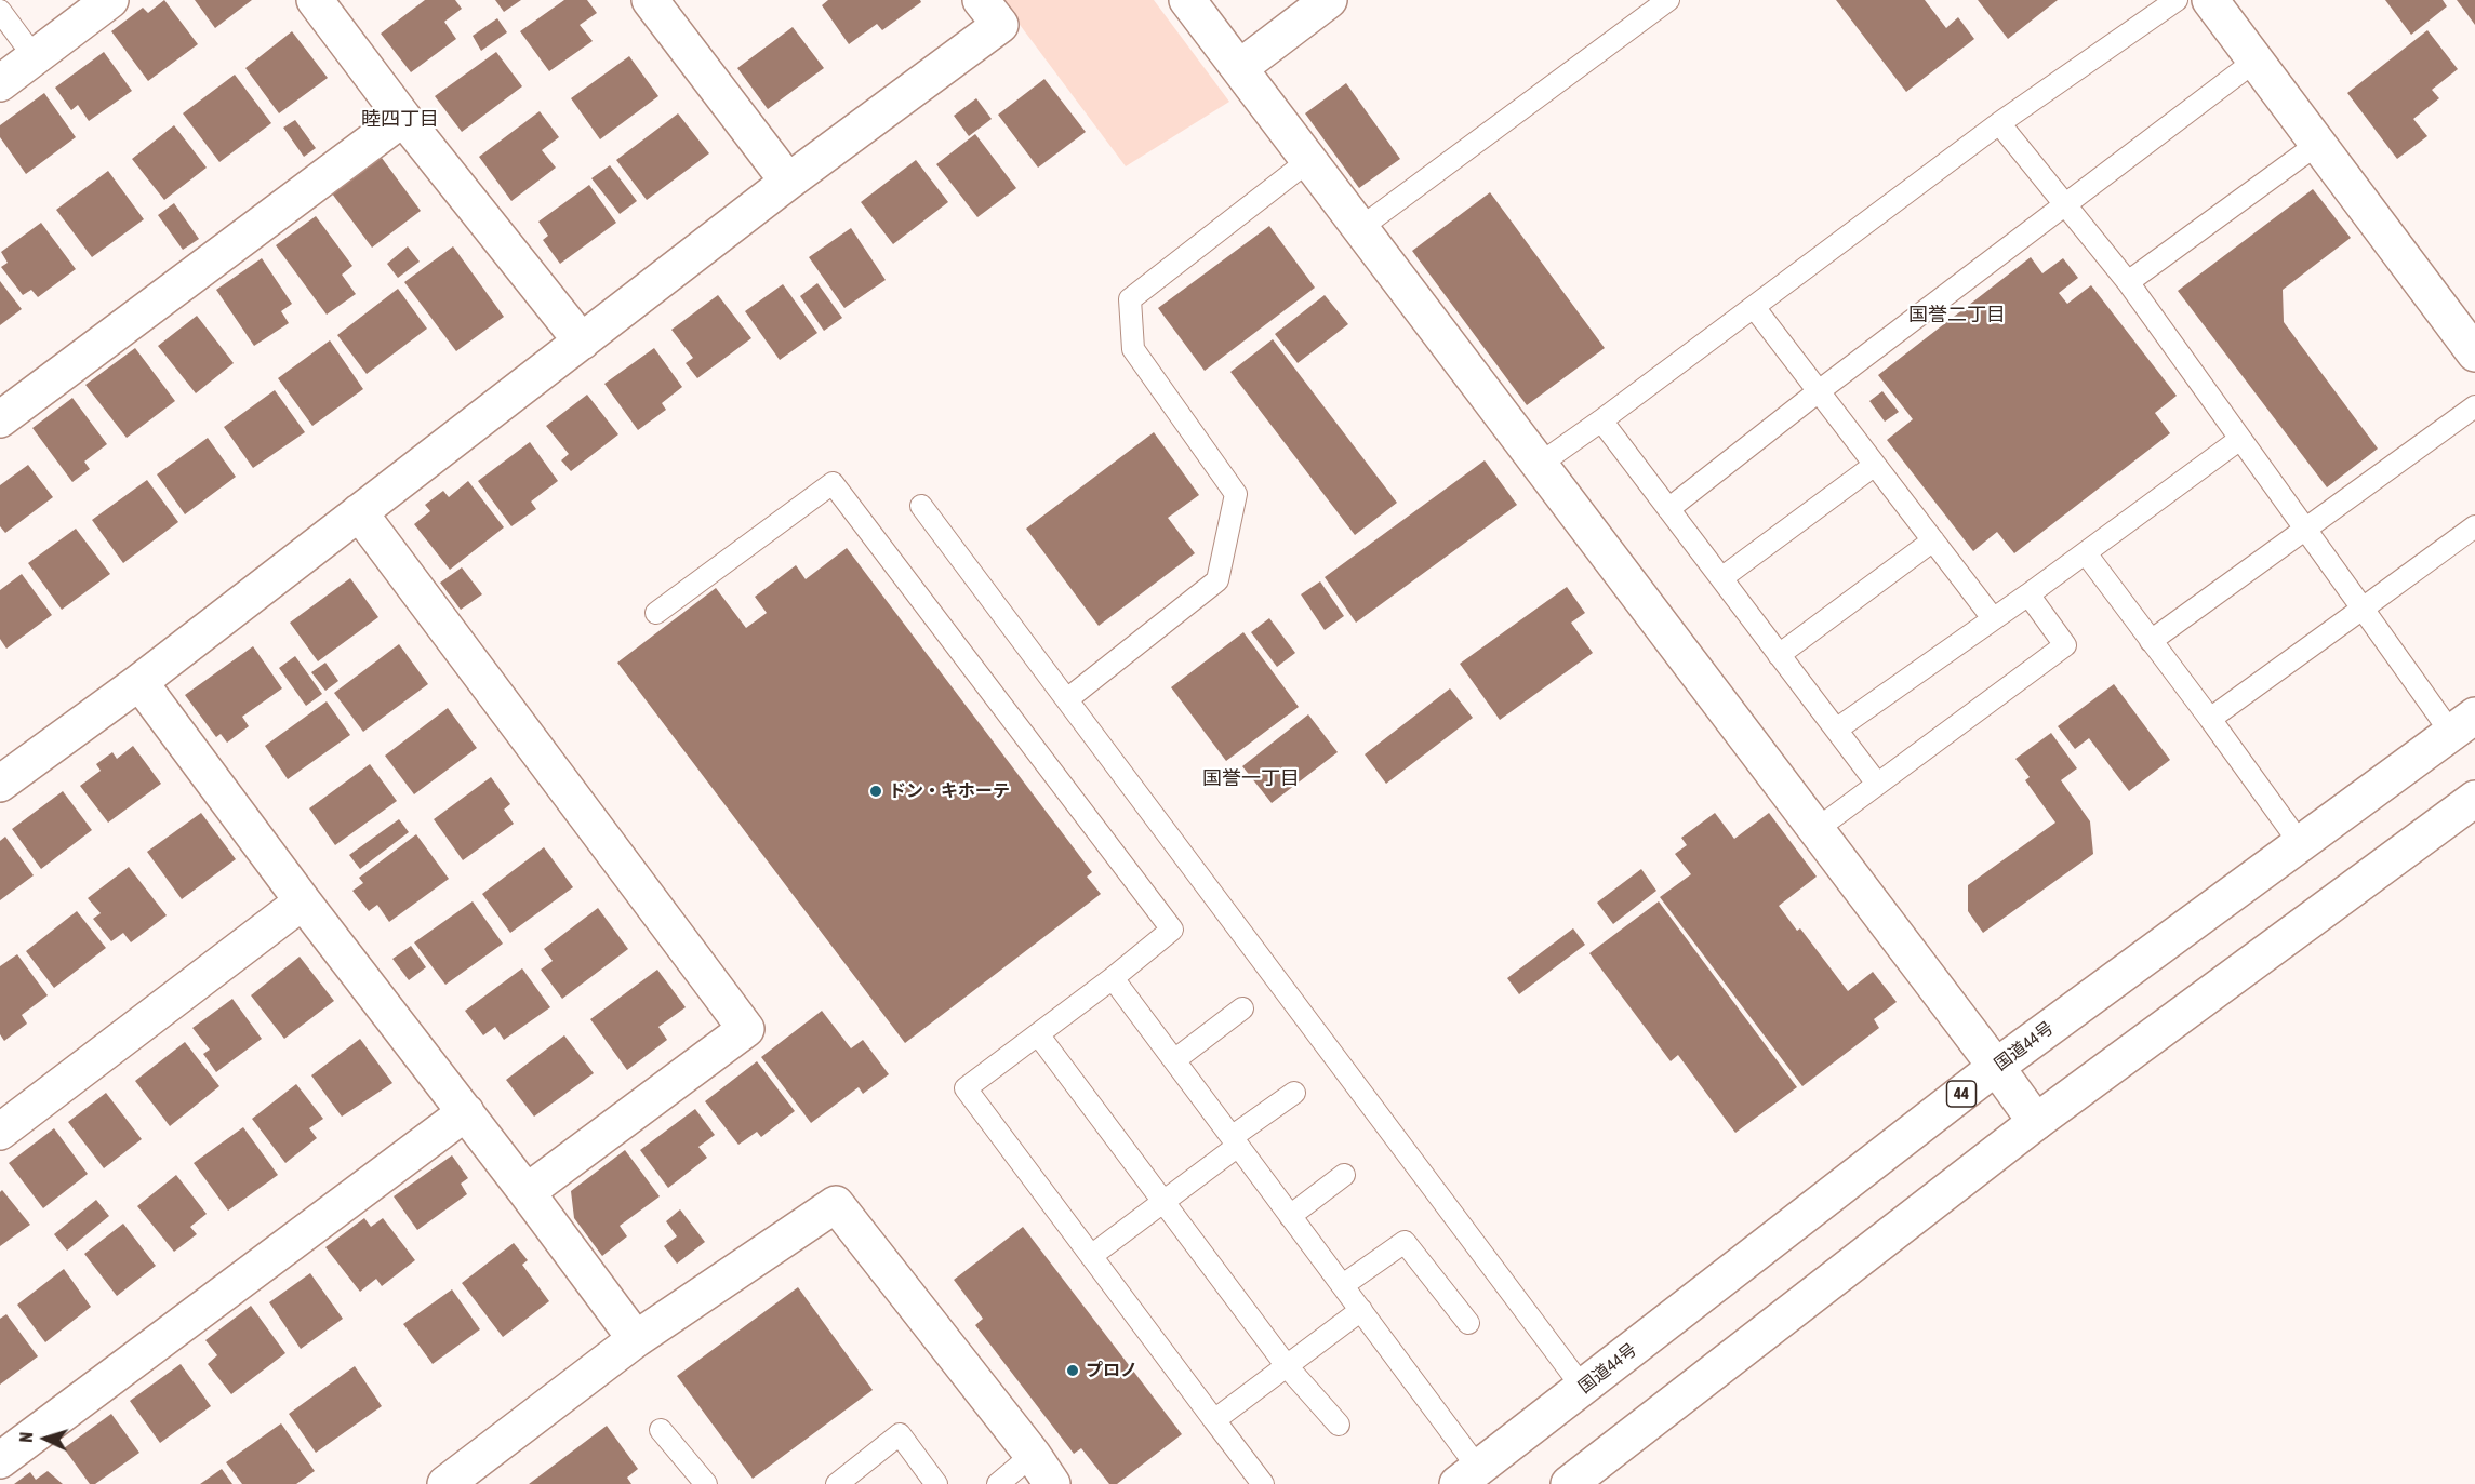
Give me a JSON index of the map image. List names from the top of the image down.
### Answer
{
  "streets": {
    "main road": ["国道44号", "44"]
  },
  "districts": ["睦四丁目", "国誉二丁目", "国誉一丁目"],
  "places": ["ドン・キホーテ", "プロノ"],
  "north": "left"
}
